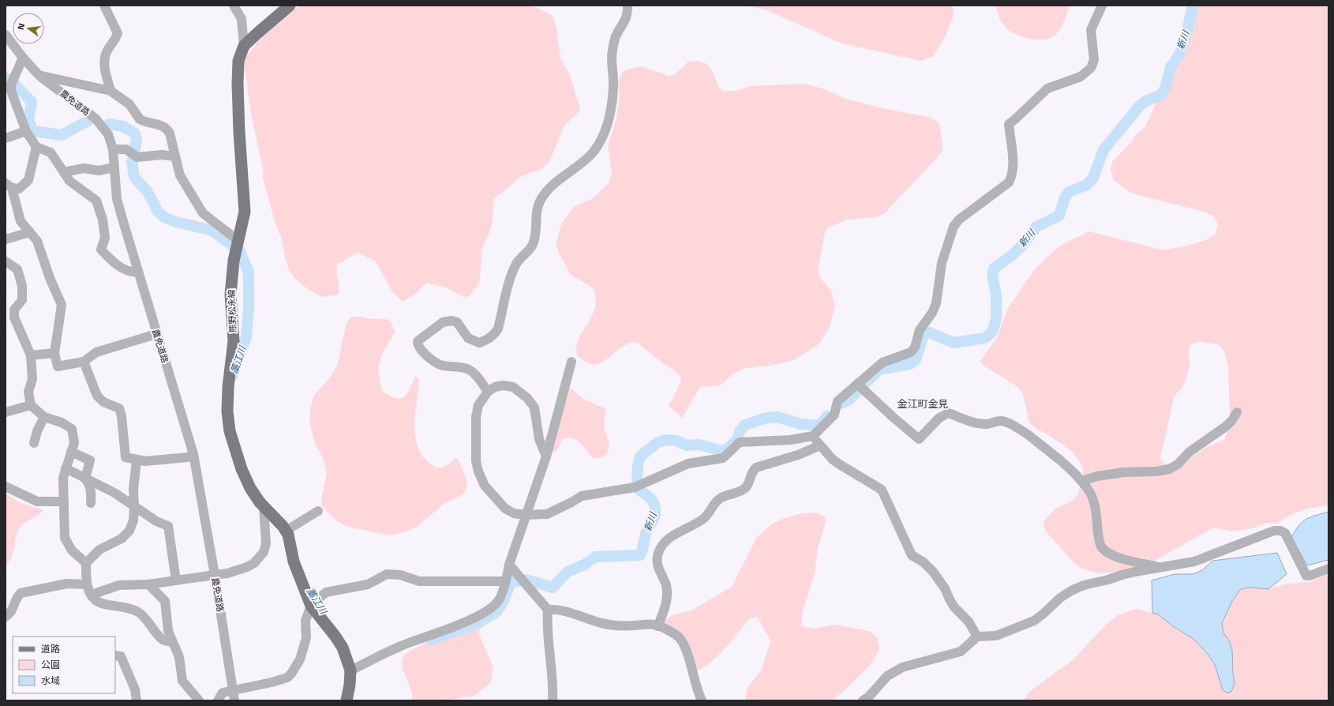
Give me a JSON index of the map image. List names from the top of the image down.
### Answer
{
  "streets": {
    "main road": ["熊野松永線"],
    "street": ["農免道路"]
  },
  "districts": ["金江町金見"],
  "water": ["新川", "藁江川"],
  "legend": ["道路", "公園", "水域"],
  "north": "left"
}
